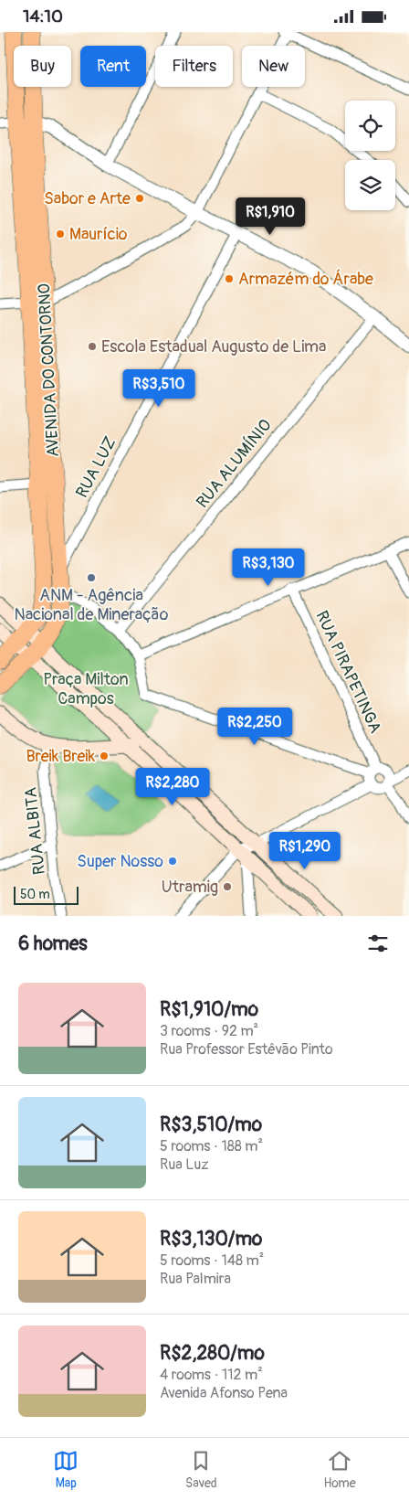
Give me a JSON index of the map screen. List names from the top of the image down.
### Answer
{
  "streets": {
    "main road": ["AVENIDA DO CONTORNO"],
    "street": [
      "RUA ALUMÍNIO",
      "RUA LUZ",
      "RUA PIRAPETINGA",
      "RUA ALBITA"
    ]
  },
  "crossings": [
    ["AVENIDA DO CONTORNO", "RUA LUZ"]
  ],
  "parks": ["Praça Milton Campos"],
  "places": [
    "Sabor e Arte",
    "Maurício",
    "Armazém do Árabe",
    "Escola Estadual Augusto de Lima",
    "ANM - Agência Nacional de Mineração",
    "Breik Breik",
    "Super Nosso",
    "Utramig"
  ],
  "scale_bar": "50 m",
  "page": {
    "status": "14:10",
    "chip": [
      "Buy",
      "Rent",
      "Filters",
      "New"
    ],
    "price": [
      "R$1,910",
      "R$3,510",
      "R$3,130",
      "R$2,250",
      "R$2,280",
      "R$1,290"
    ],
    "scale": "50 m",
    "heading": "6 homes",
    "list": [
      {
        "name": "R$1,910/mo",
        "note": "3 rooms · 92 m² · Rua Professor Estêvão Pinto"
      },
      {
        "name": "R$3,510/mo",
        "note": "5 rooms · 188 m² · Rua Luz"
      },
      {
        "name": "R$3,130/mo",
        "note": "5 rooms · 148 m² · Rua Palmira"
      },
      {
        "name": "R$2,280/mo",
        "note": "4 rooms · 112 m² · Avenida Afonso Pena"
      }
    ],
    "tabs": ["Map", "Saved", "Home"]
  }
}
